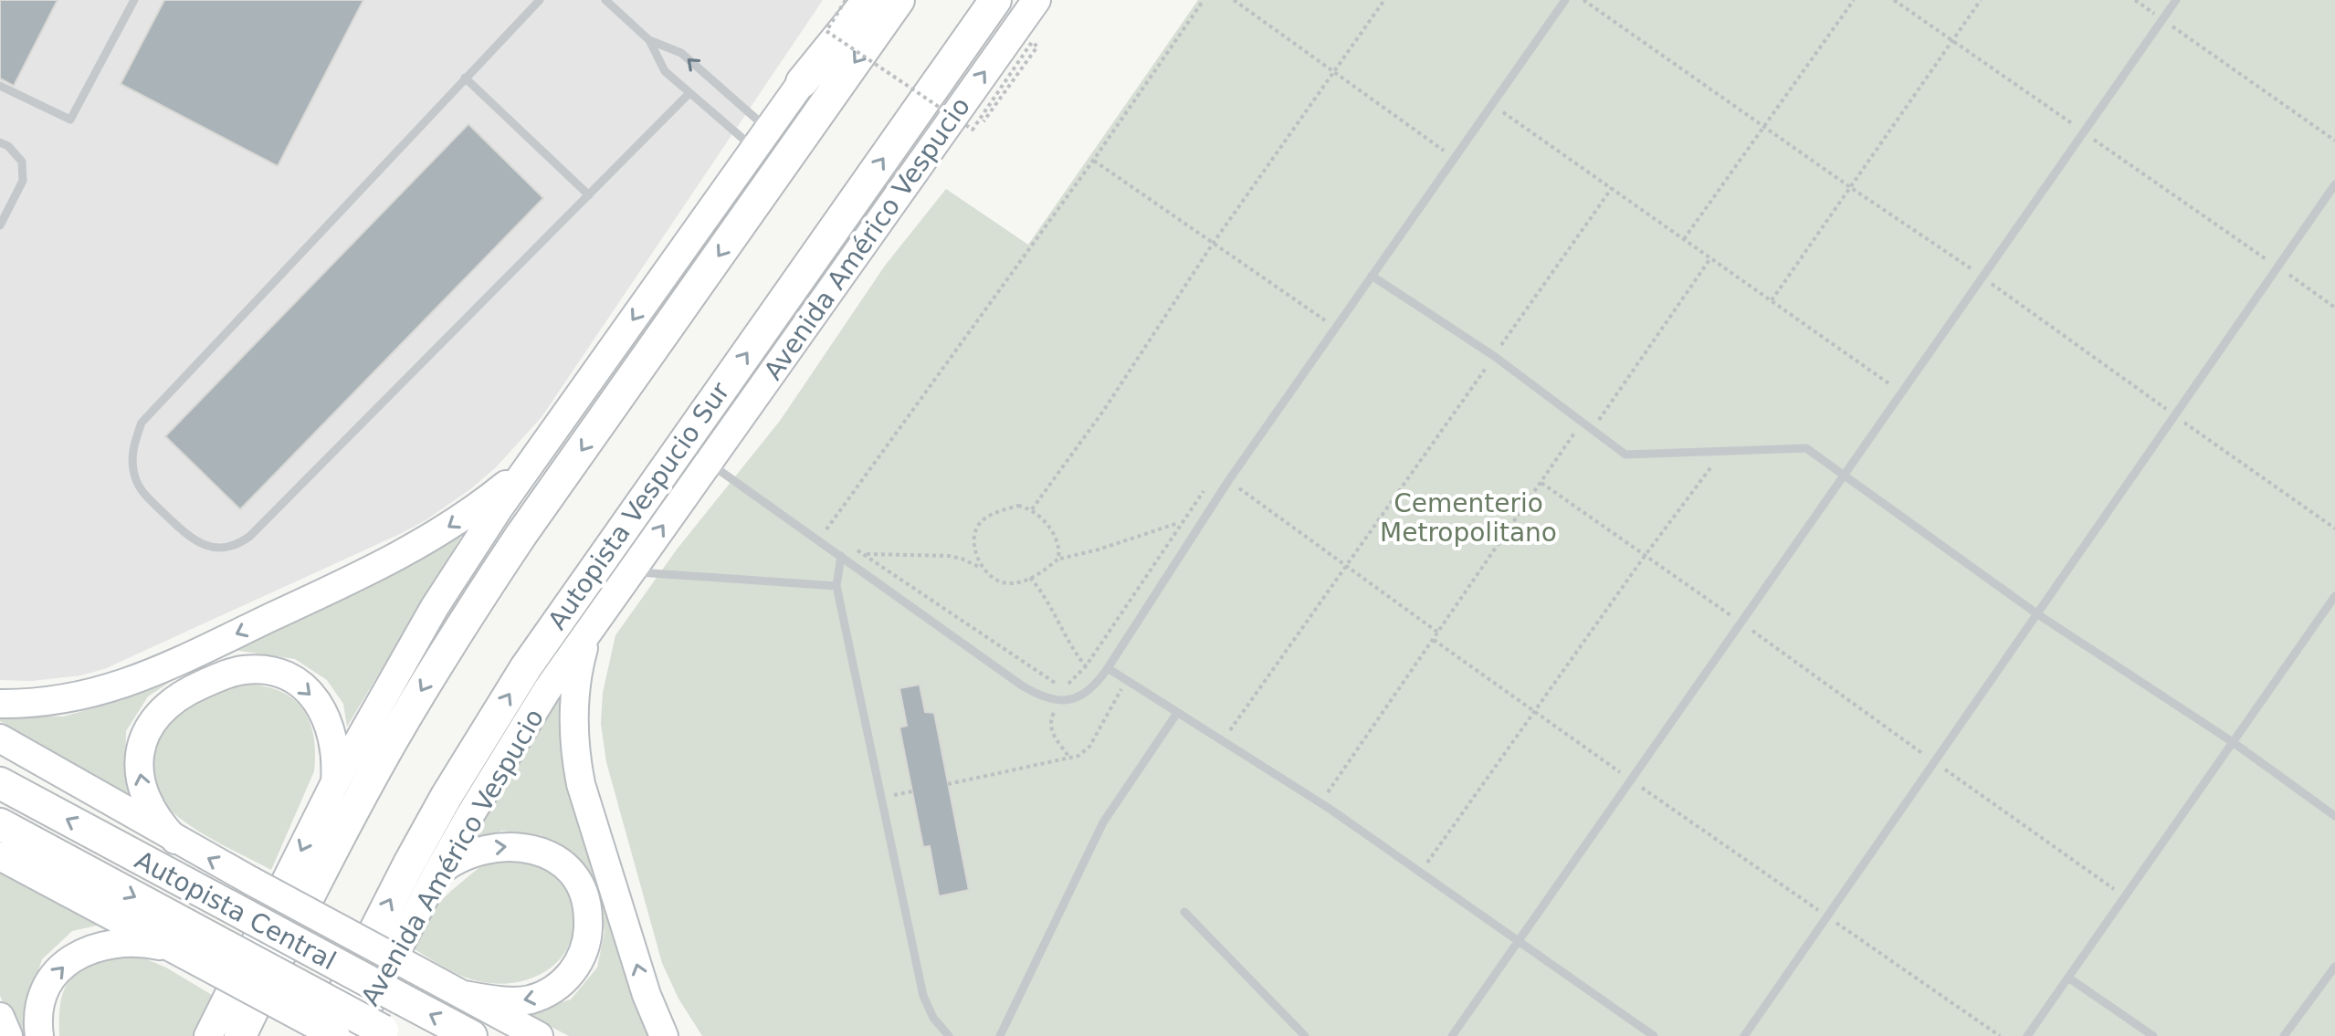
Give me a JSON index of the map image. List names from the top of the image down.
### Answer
{
  "streets": {
    "highway": ["Autopista Vespucio Sur", "Autopista Central"],
    "main road": ["Avenida Américo Vespucio"]
  },
  "parks": ["Cementerio Metropolitano"]
}
